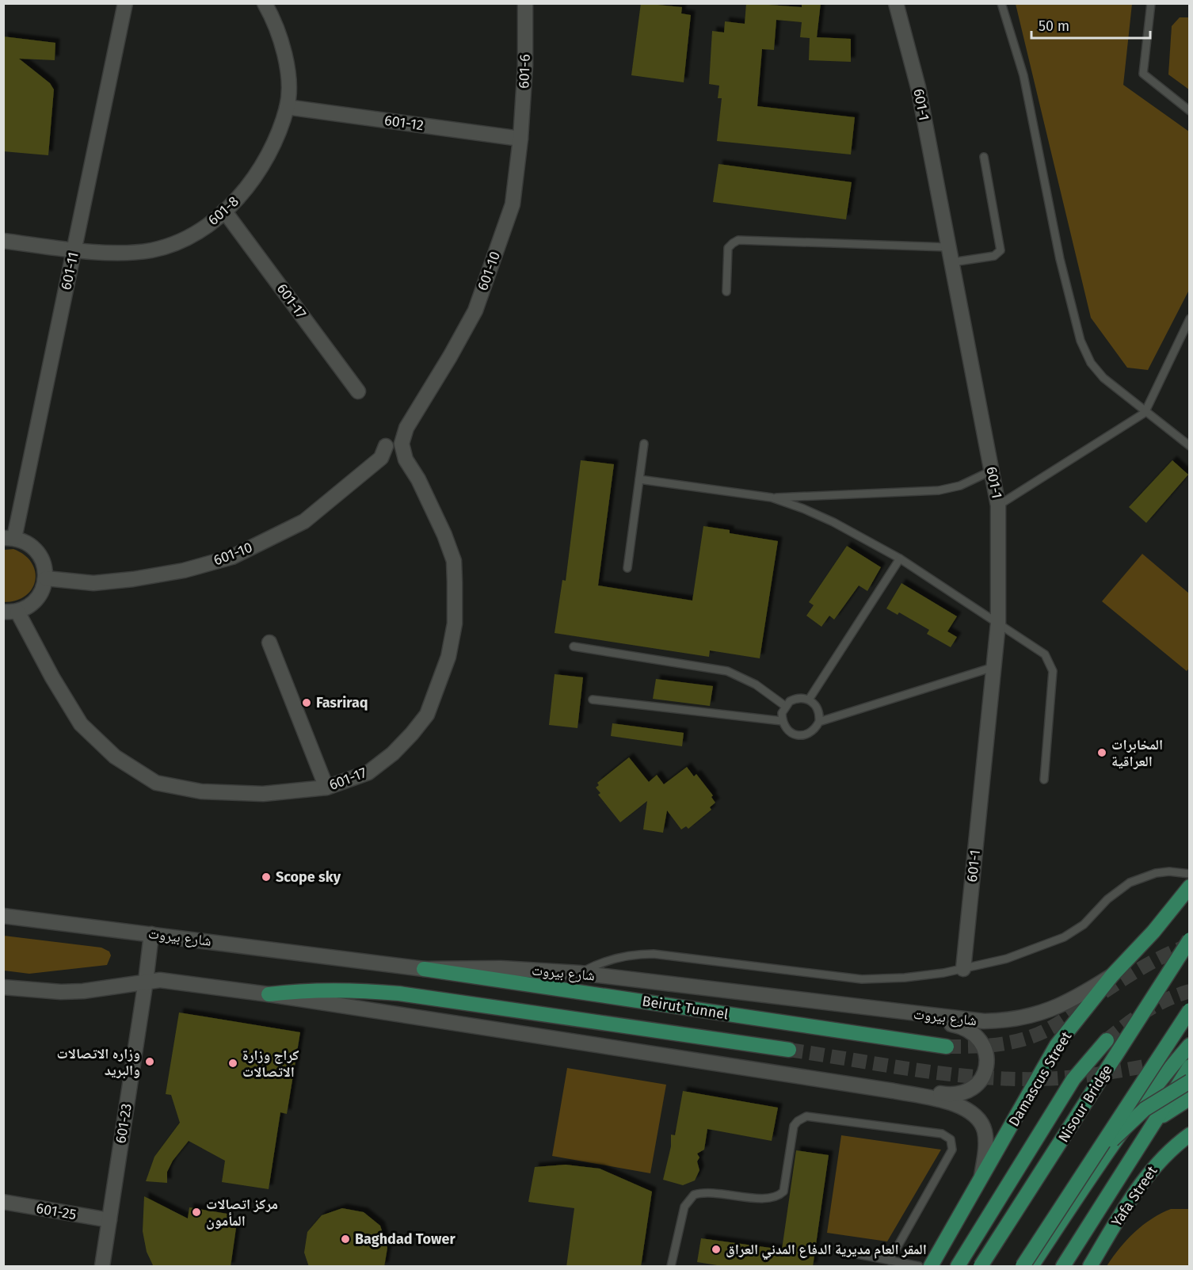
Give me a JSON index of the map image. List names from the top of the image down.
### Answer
{
  "streets": {
    "main road": [
      "Beirut Tunnel",
      "Damascus Street",
      "Nisour Bridge",
      "Yafa Street"
    ],
    "street": [
      "601-6",
      "601-1",
      "601-12",
      "601-8",
      "601-11",
      "601-10",
      "601-17",
      "شارع بيروت",
      "601-23",
      "601-25"
    ]
  },
  "crossings": [
    ["601-6", "601-12"],
    ["601-6", "601-10"],
    ["601-12", "601-8"],
    ["601-12", "601-10"],
    ["601-8", "601-11"],
    ["601-8", "601-17"],
    ["601-10", "601-17"],
    ["شارع بيروت", "Beirut Tunnel"],
    ["شارع بيروت", "Damascus Street"],
    ["شارع بيروت", "601-23"],
    ["601-23", "601-25"]
  ],
  "places": [
    "Fasriraq",
    "المخابرات العراقية",
    "Scope sky",
    "وزاره الاتصالات والبريد",
    "كراج وزارة الاتصالات",
    "مركز اتصالات المأمون",
    "Baghdad Tower",
    "المقر العام مديرية الدفاع المدني العراق"
  ],
  "scale_bar": "50 m"
}
